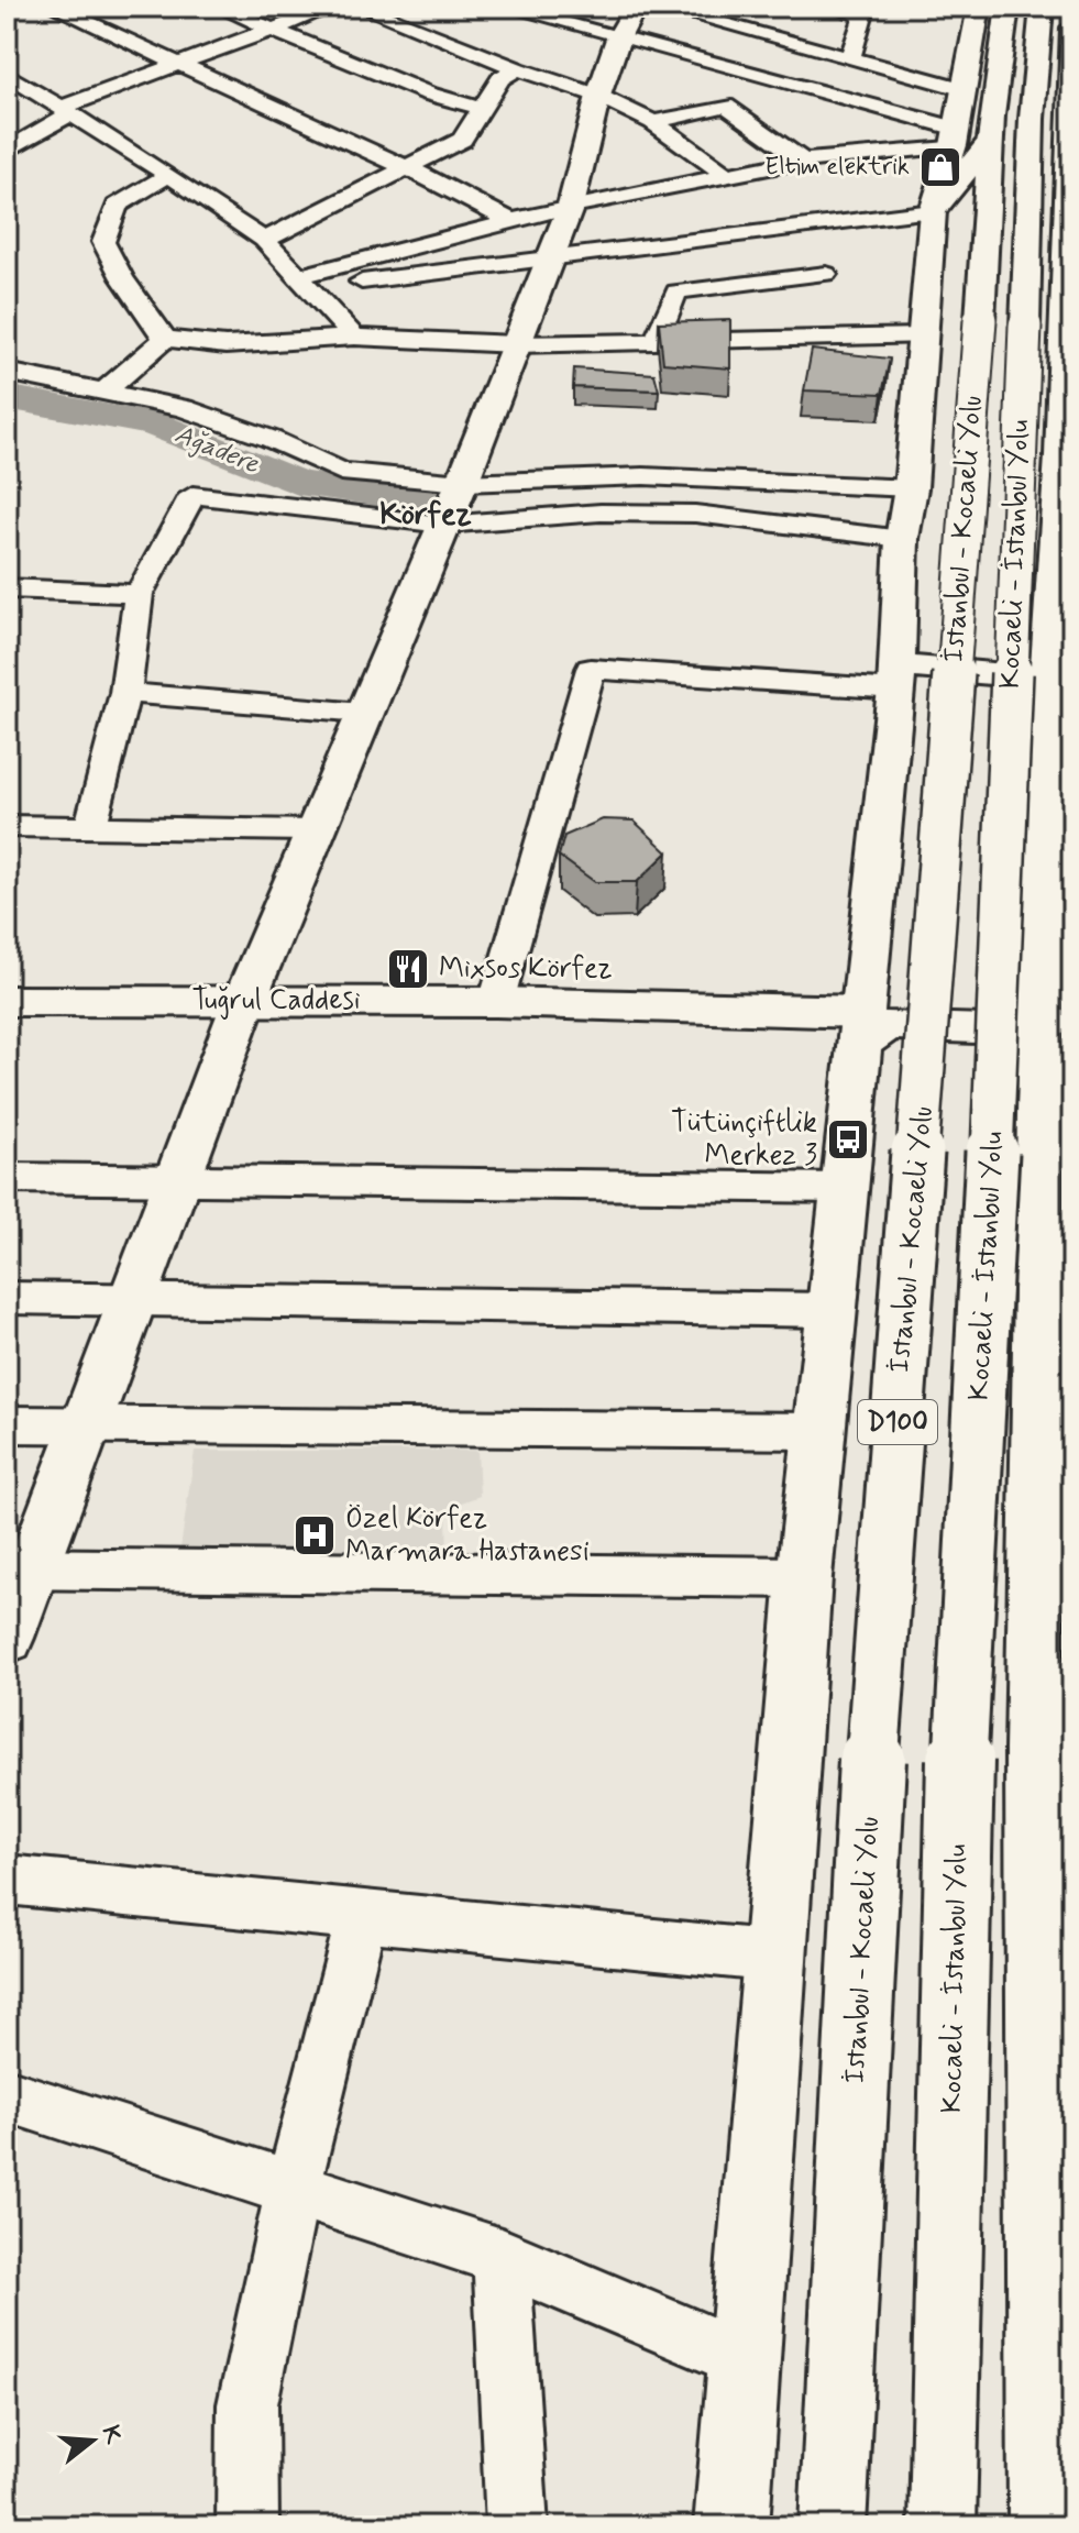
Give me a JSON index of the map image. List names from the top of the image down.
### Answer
{
  "streets": {
    "main road": [
      "İstanbul - Kocaeli Yolu",
      "Kocaeli - İstanbul Yolu",
      "Tuğrul Caddesi",
      "D100"
    ]
  },
  "crossings": [
    ["İstanbul - Kocaeli Yolu", "Kocaeli - İstanbul Yolu"]
  ],
  "districts": ["Körfez"],
  "water": ["Ağadere"],
  "places": {
    "shop": ["Eltim elektrik"],
    "restaurant": ["Mixsos Körfez"],
    "bus stop": ["Tütünçiftlik Merkez 3"],
    "hospital": ["Özel Körfez Marmara Hastanesi"]
  },
  "north": "right"
}
